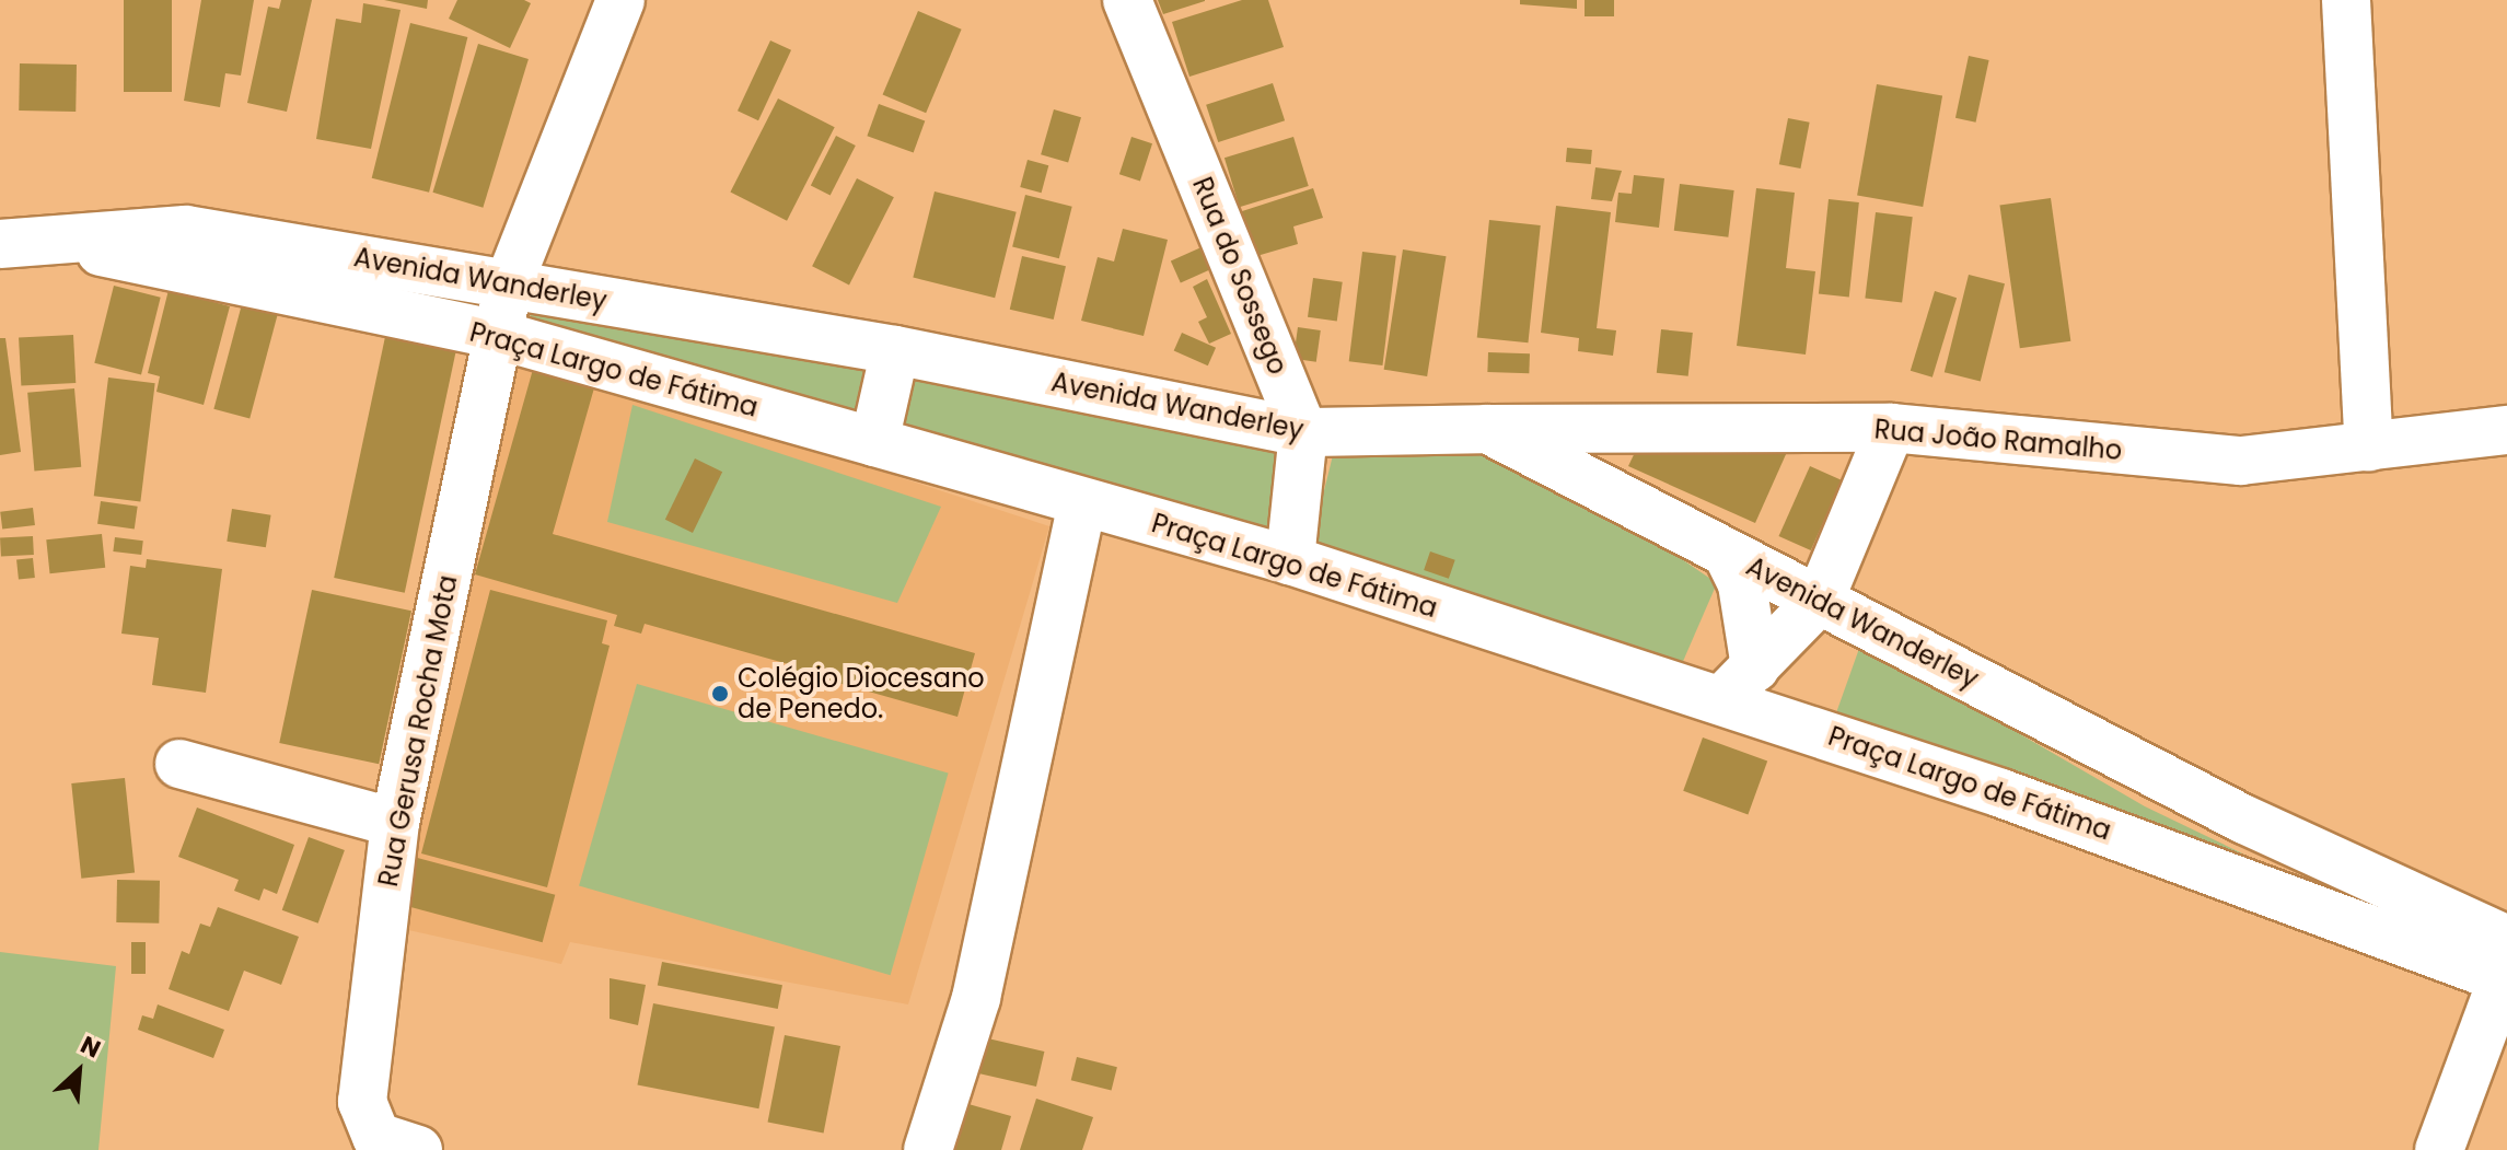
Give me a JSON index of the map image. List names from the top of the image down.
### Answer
{
  "streets": {
    "main road": [
      "Rua do Sossego",
      "Avenida Wanderley",
      "Praça Largo de Fátima",
      "Rua João Ramalho",
      "Rua Gerusa Rocha Mota"
    ]
  },
  "crossings": [
    ["Rua do Sossego", "Avenida Wanderley"],
    ["Rua do Sossego", "Praça Largo de Fátima"],
    ["Avenida Wanderley", "Praça Largo de Fátima"],
    ["Avenida Wanderley", "Rua João Ramalho"],
    ["Avenida Wanderley", "Rua Gerusa Rocha Mota"],
    ["Praça Largo de Fátima", "Rua Gerusa Rocha Mota"]
  ],
  "places": ["Colégio Diocesano de Penedo."],
  "north": "top right"
}
